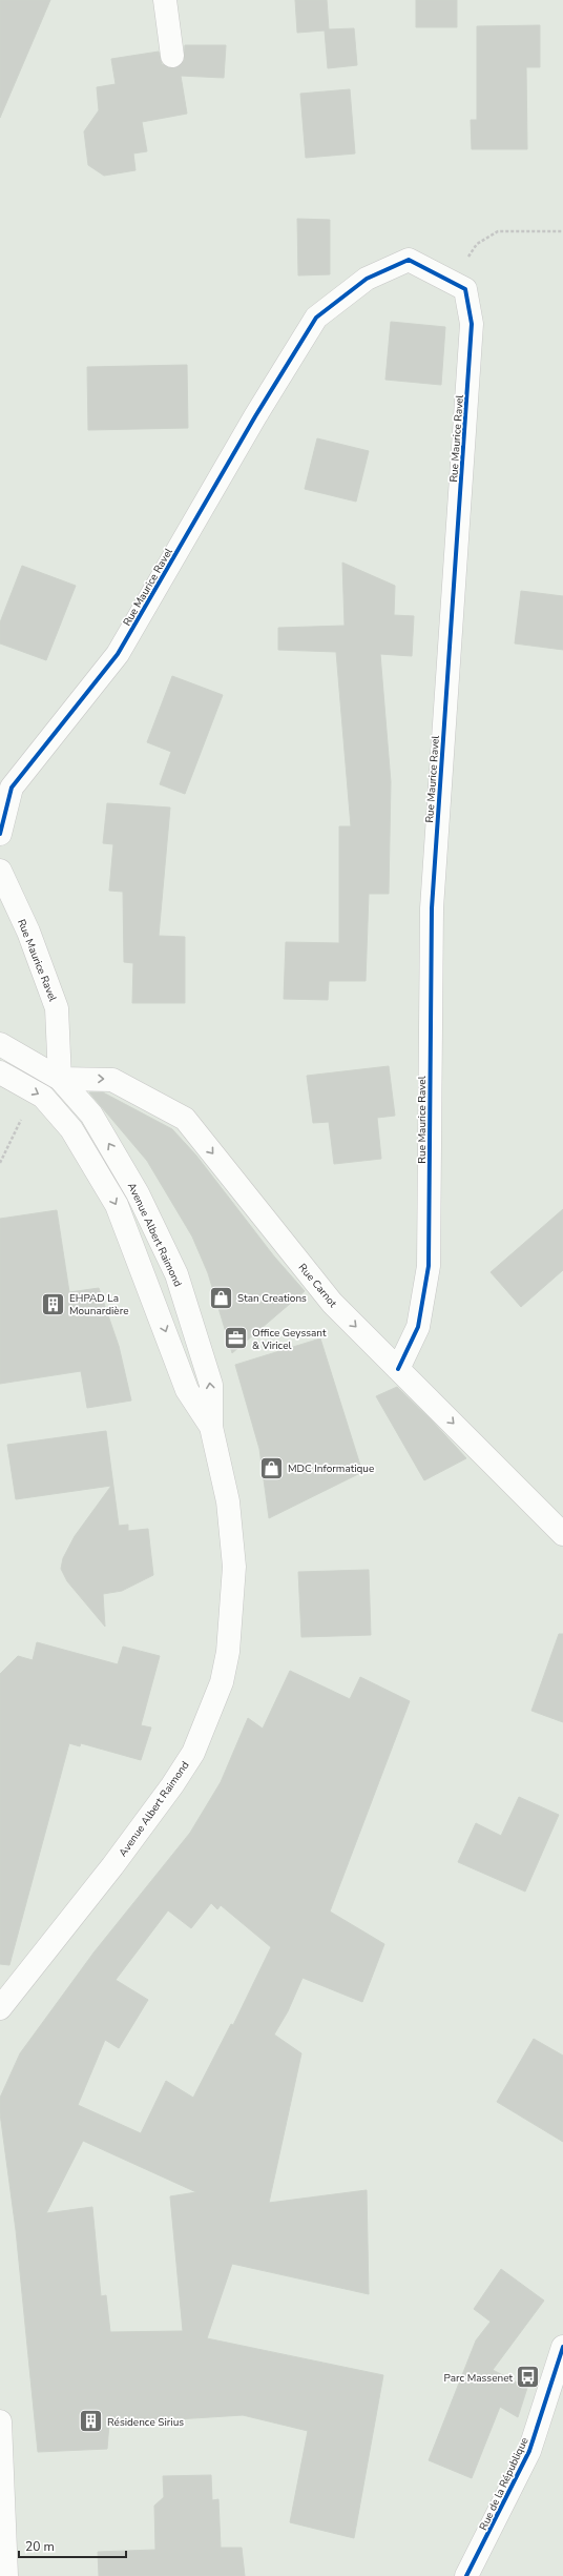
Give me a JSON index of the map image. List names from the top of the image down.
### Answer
{
  "streets": {
    "street": [
      "Rue Maurice Ravel",
      "Avenue Albert Raimond",
      "Rue Carnot",
      "Rue de la République"
    ]
  },
  "crossings": [
    ["Rue Maurice Ravel", "Avenue Albert Raimond"],
    ["Rue Maurice Ravel", "Rue Carnot"],
    ["Avenue Albert Raimond", "Rue Carnot"]
  ],
  "one_way": ["Rue Carnot"],
  "places": {
    "shop": ["Stan Creations", "MDC Informatique"],
    "building": ["EHPAD La Mounardière", "Résidence Sirius"],
    "office": ["Office Geyssant & Viricel"],
    "bus stop": ["Parc Massenet"]
  },
  "scale_bar": "20 m"
}
